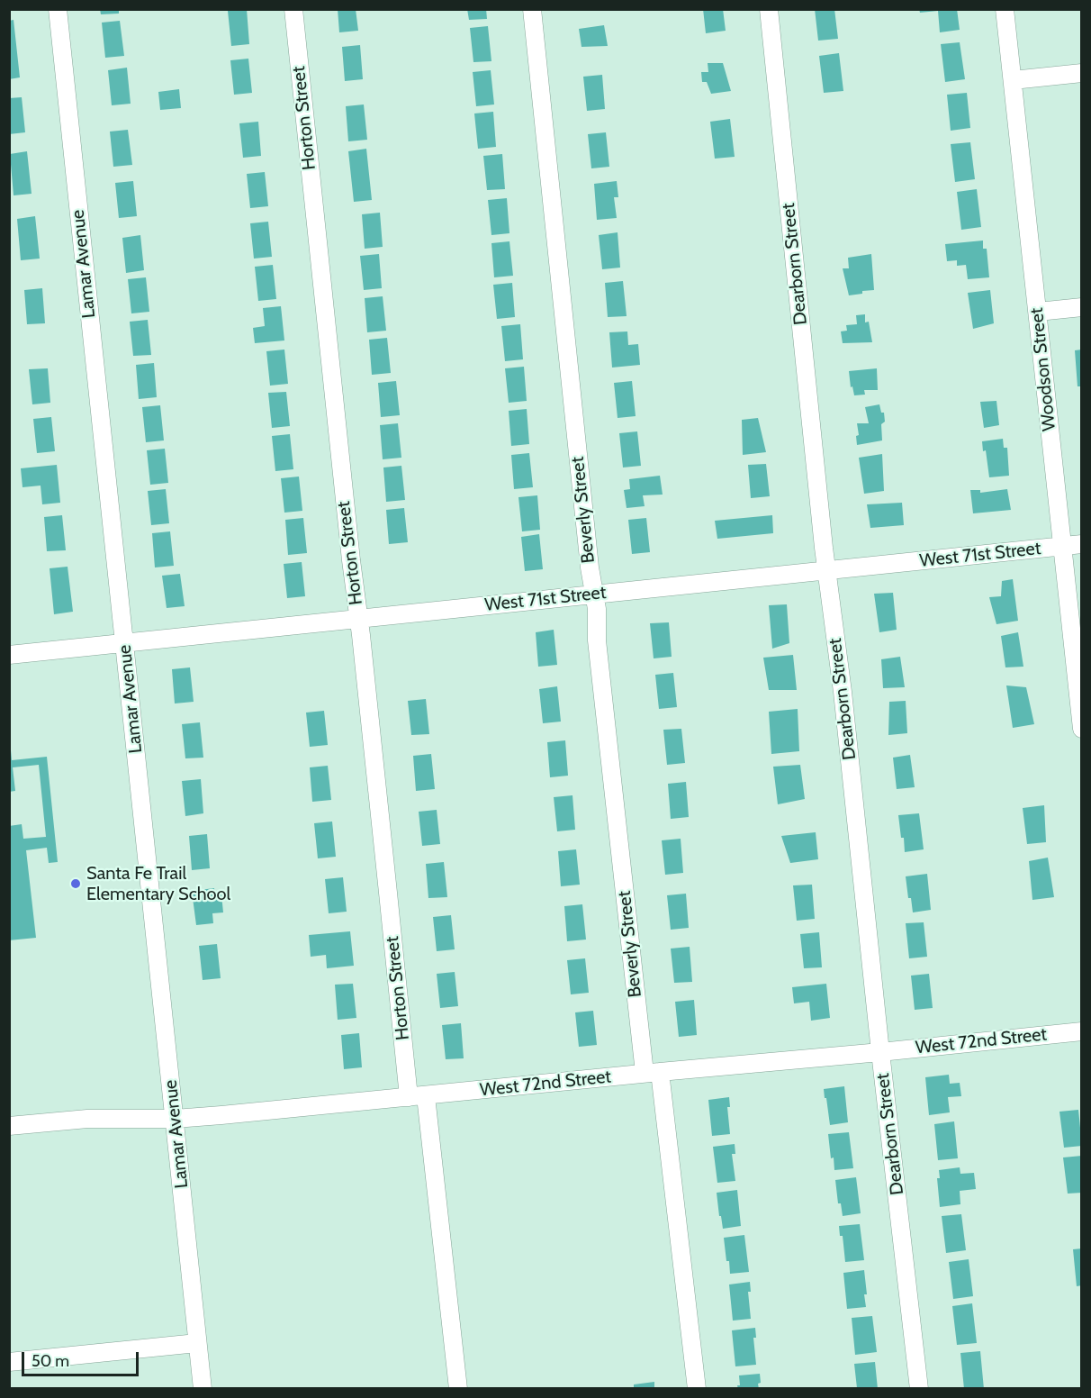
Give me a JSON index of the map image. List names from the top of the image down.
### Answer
{
  "streets": {
    "street": [
      "Horton Street",
      "Lamar Avenue",
      "Dearborn Street",
      "Woodson Street",
      "Beverly Street",
      "West 71st Street",
      "West 72nd Street"
    ]
  },
  "crossings": [
    ["Horton Street", "West 71st Street"],
    ["Horton Street", "West 72nd Street"],
    ["Lamar Avenue", "West 71st Street"],
    ["Lamar Avenue", "West 72nd Street"],
    ["Dearborn Street", "West 71st Street"],
    ["Dearborn Street", "West 72nd Street"],
    ["Woodson Street", "West 71st Street"],
    ["Beverly Street", "West 71st Street"],
    ["Beverly Street", "West 72nd Street"]
  ],
  "places": ["Santa Fe Trail Elementary School"],
  "scale_bar": "50 m"
}
